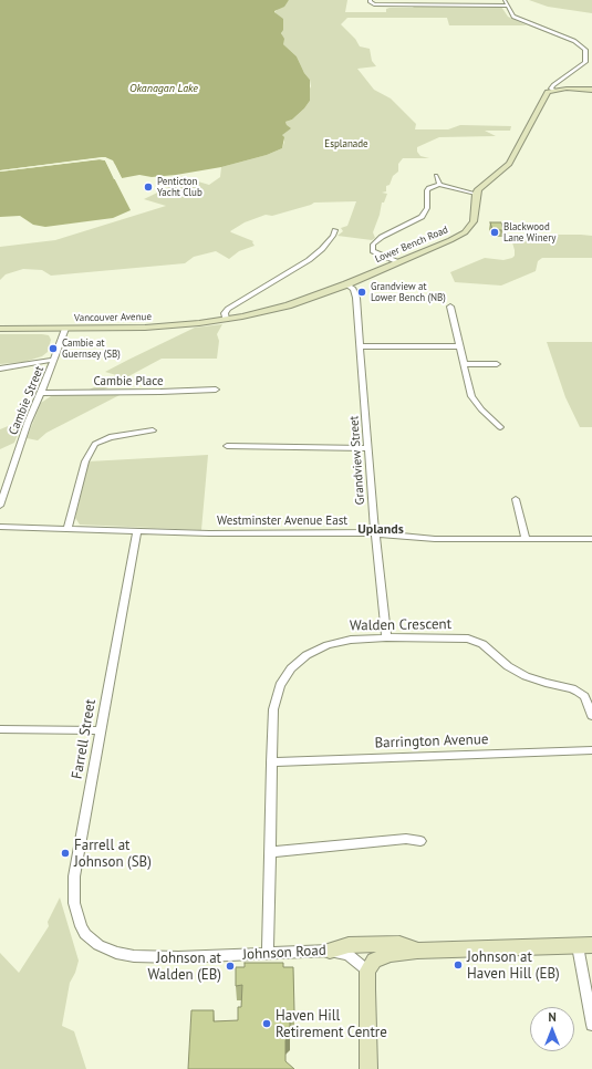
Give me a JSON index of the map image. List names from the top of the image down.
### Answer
{
  "streets": {
    "street": [
      "Lower Bench Road",
      "Vancouver Avenue",
      "Cambie Place",
      "Cambie Street",
      "Grandview Street",
      "Westminster Avenue East",
      "Walden Crescent",
      "Farrell Street",
      "Barrington Avenue",
      "Johnson Road"
    ]
  },
  "crossings": [
    ["Lower Bench Road", "Vancouver Avenue"],
    ["Lower Bench Road", "Grandview Street"],
    ["Vancouver Avenue", "Cambie Street"],
    ["Cambie Place", "Cambie Street"],
    ["Grandview Street", "Westminster Avenue East"],
    ["Grandview Street", "Walden Crescent"],
    ["Westminster Avenue East", "Farrell Street"],
    ["Walden Crescent", "Barrington Avenue"],
    ["Walden Crescent", "Johnson Road"],
    ["Farrell Street", "Johnson Road"]
  ],
  "districts": ["Uplands"],
  "water": ["Okanagan Lake"],
  "parks": ["Esplanade"],
  "places": [
    "Penticton Yacht Club",
    "Blackwood Lane Winery",
    "Grandview at Lower Bench (NB)",
    "Cambie at Guernsey (SB)",
    "Farrell at Johnson (SB)",
    "Johnson at Haven Hill (EB)",
    "Johnson at Walden (EB)",
    "Haven Hill Retirement Centre"
  ],
  "north": "top"
}
